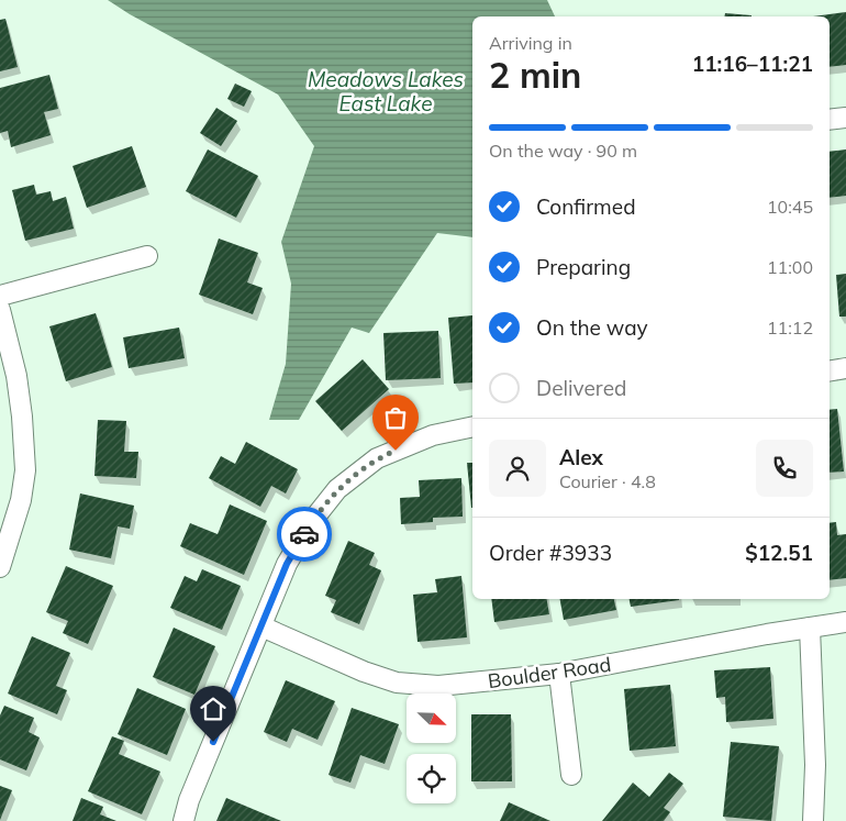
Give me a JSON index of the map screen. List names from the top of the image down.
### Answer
{
  "streets": {
    "street": ["Boulder Road"]
  },
  "water": ["Meadows Lakes East Lake"],
  "north": "bottom right",
  "page": {
    "heading": ["2 min", "Arriving in", "11:16–11:21"],
    "panel": [
      "Alex",
      "Courier · 4.8",
      "Order #3933",
      "$12.51"
    ],
    "bar": "On the way · 90 m",
    "list": [
      ["Confirmed", "10:45"],
      ["Preparing", "11:00"],
      ["On the way", "11:12"],
      "Delivered"
    ]
  }
}
